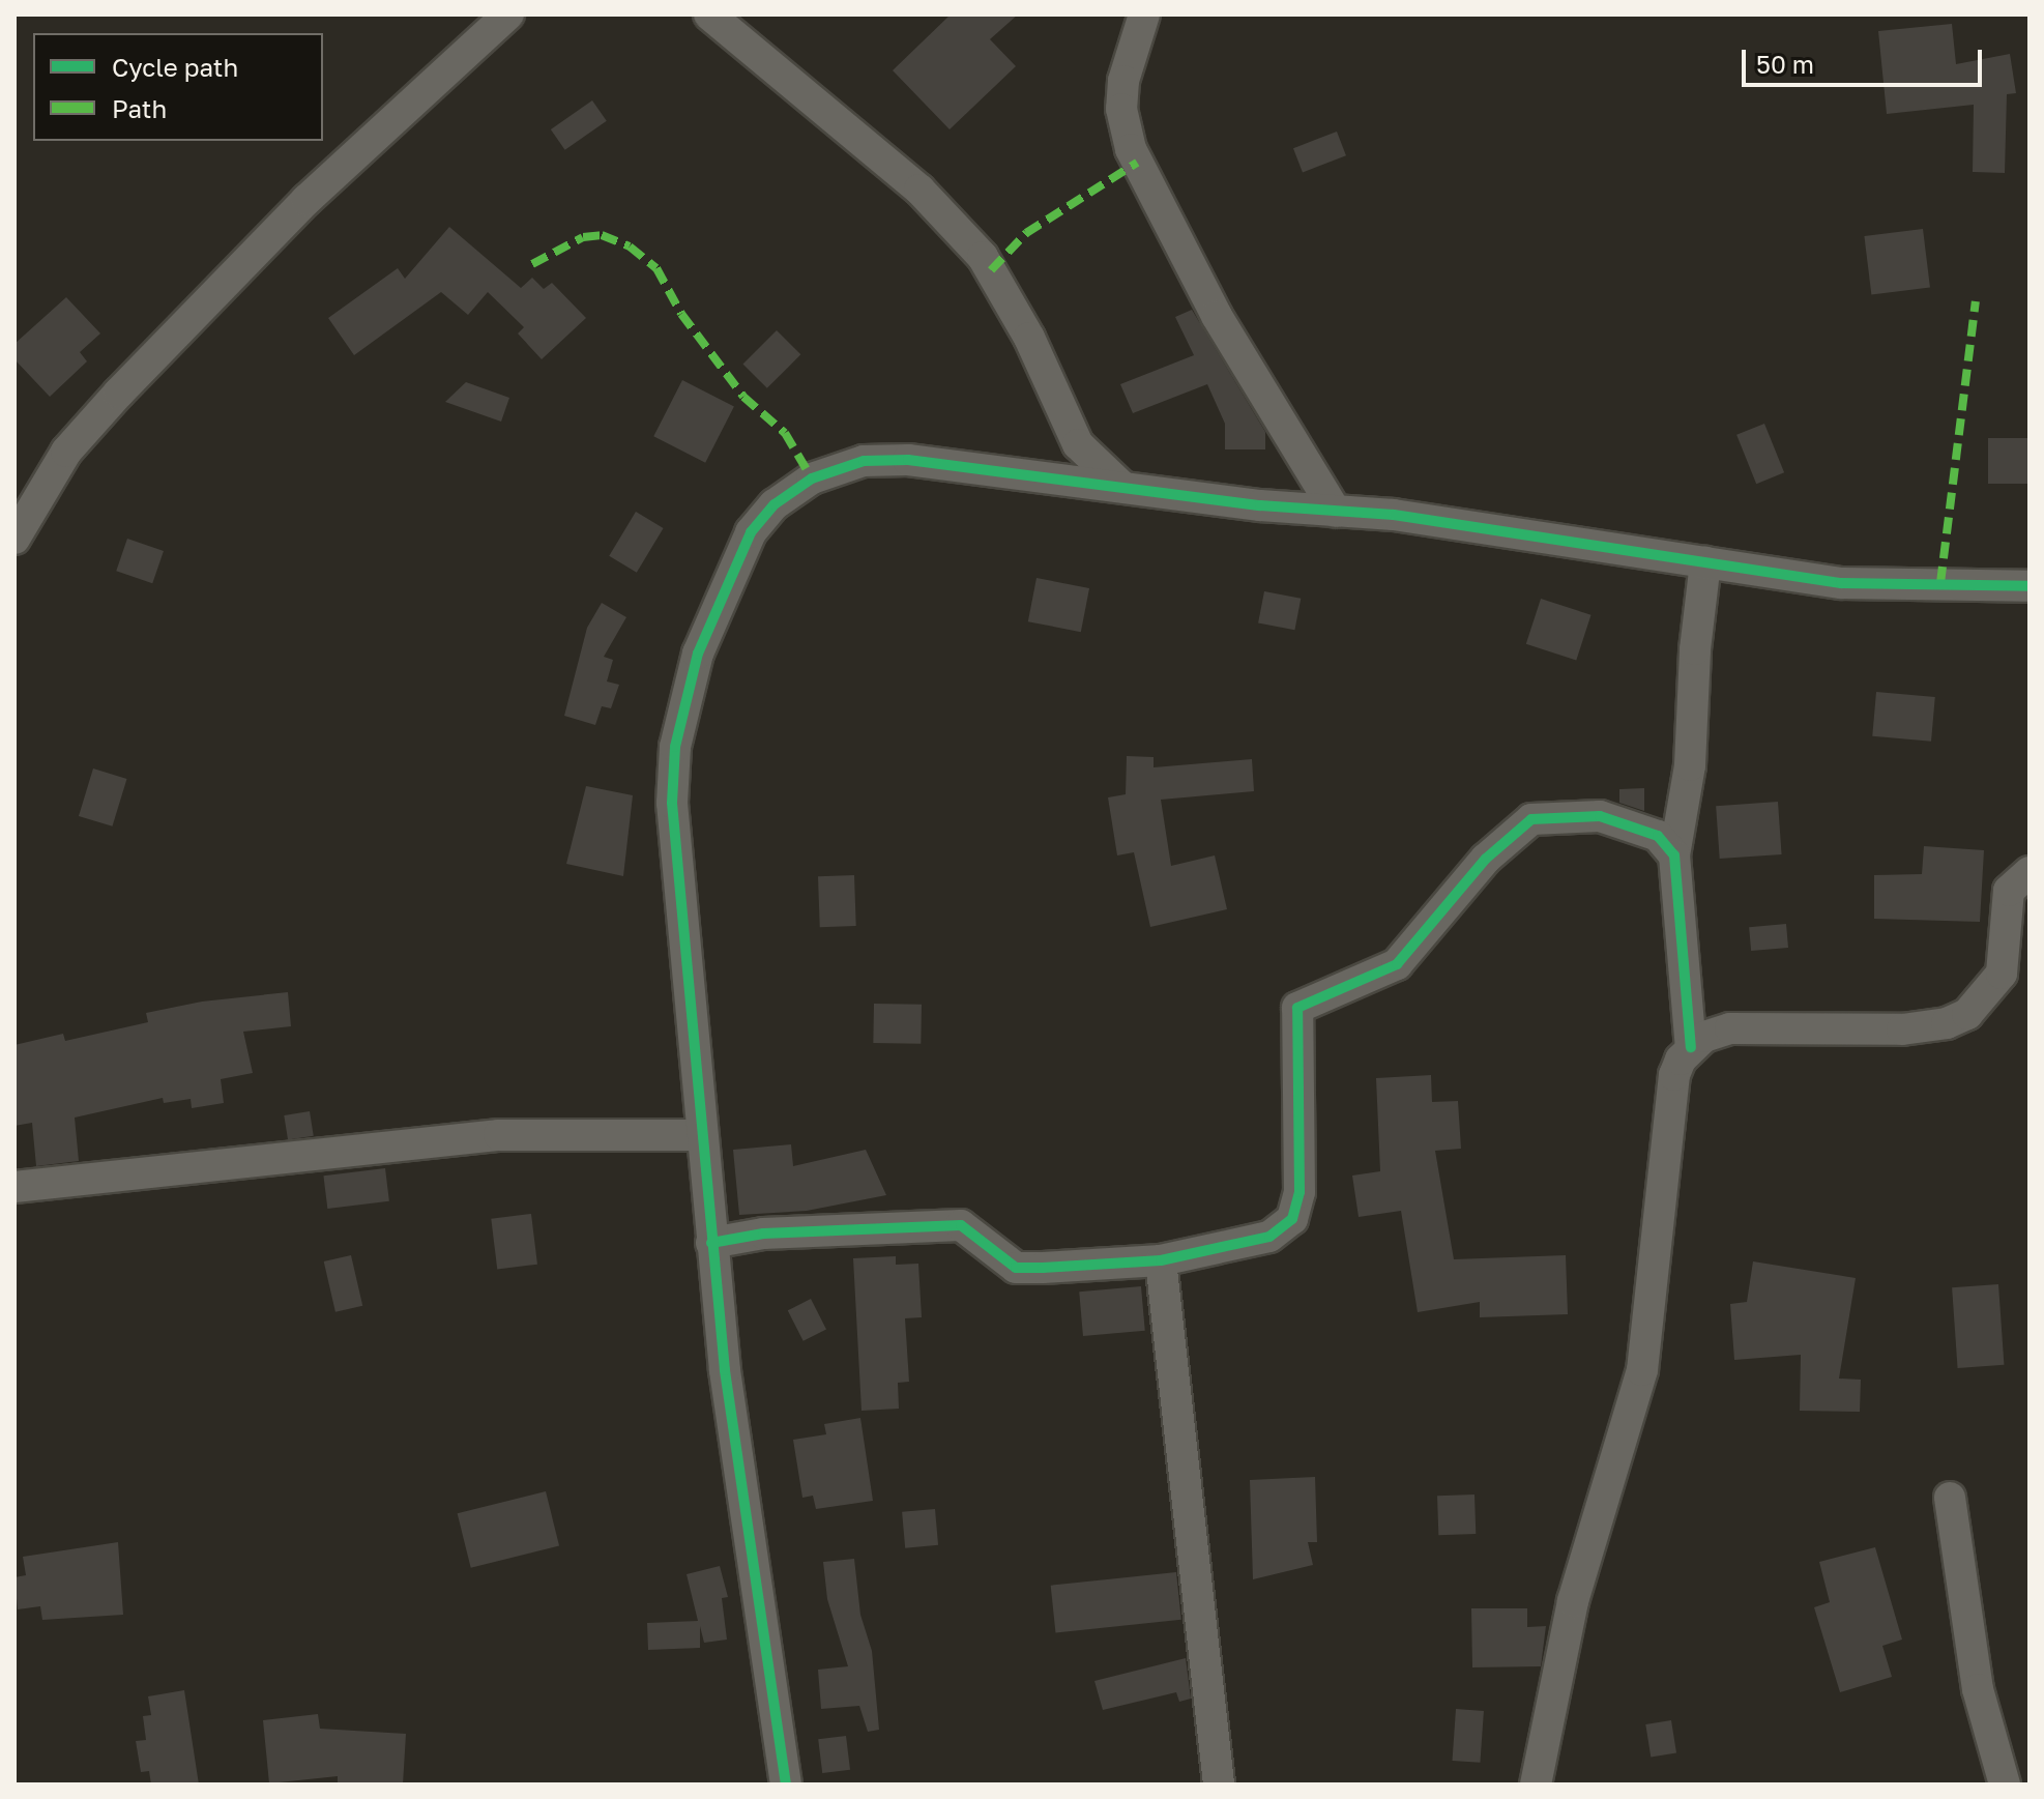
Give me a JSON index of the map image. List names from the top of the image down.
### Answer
{
  "legend": ["Cycle path", "Path"],
  "scale_bar": "50 m"
}
